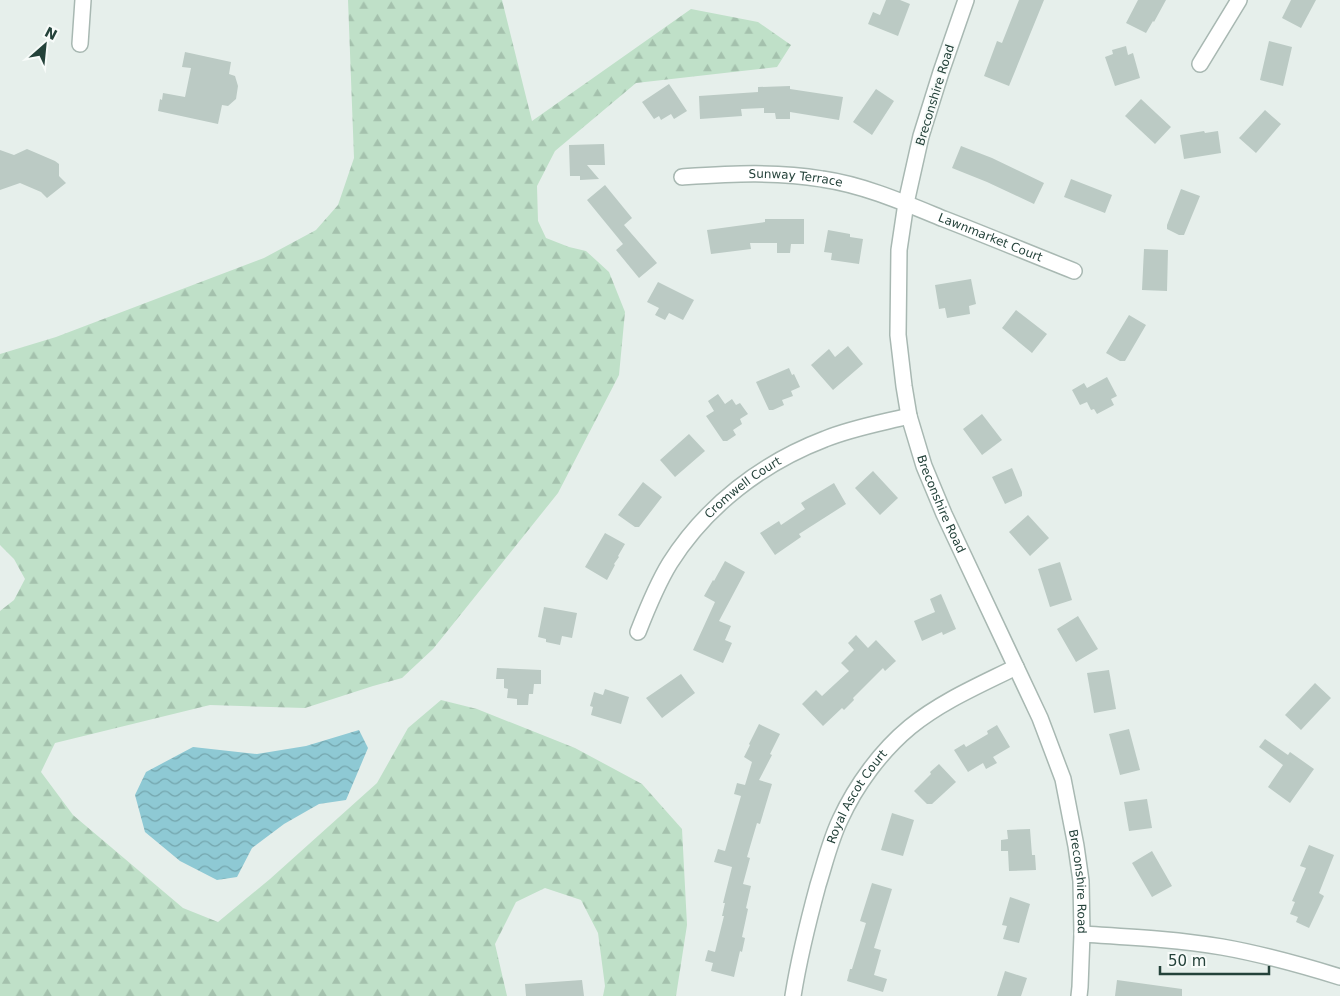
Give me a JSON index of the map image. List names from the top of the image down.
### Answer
{
  "streets": {
    "street": [
      "Breconshire Road",
      "Sunway Terrace",
      "Lawnmarket Court",
      "Cromwell Court",
      "Royal Ascot Court"
    ]
  },
  "crossings": [
    ["Breconshire Road", "Sunway Terrace"],
    ["Breconshire Road", "Lawnmarket Court"],
    ["Breconshire Road", "Cromwell Court"],
    ["Breconshire Road", "Royal Ascot Court"],
    ["Sunway Terrace", "Lawnmarket Court"]
  ],
  "scale_bar": "50 m",
  "north": "top right"
}
